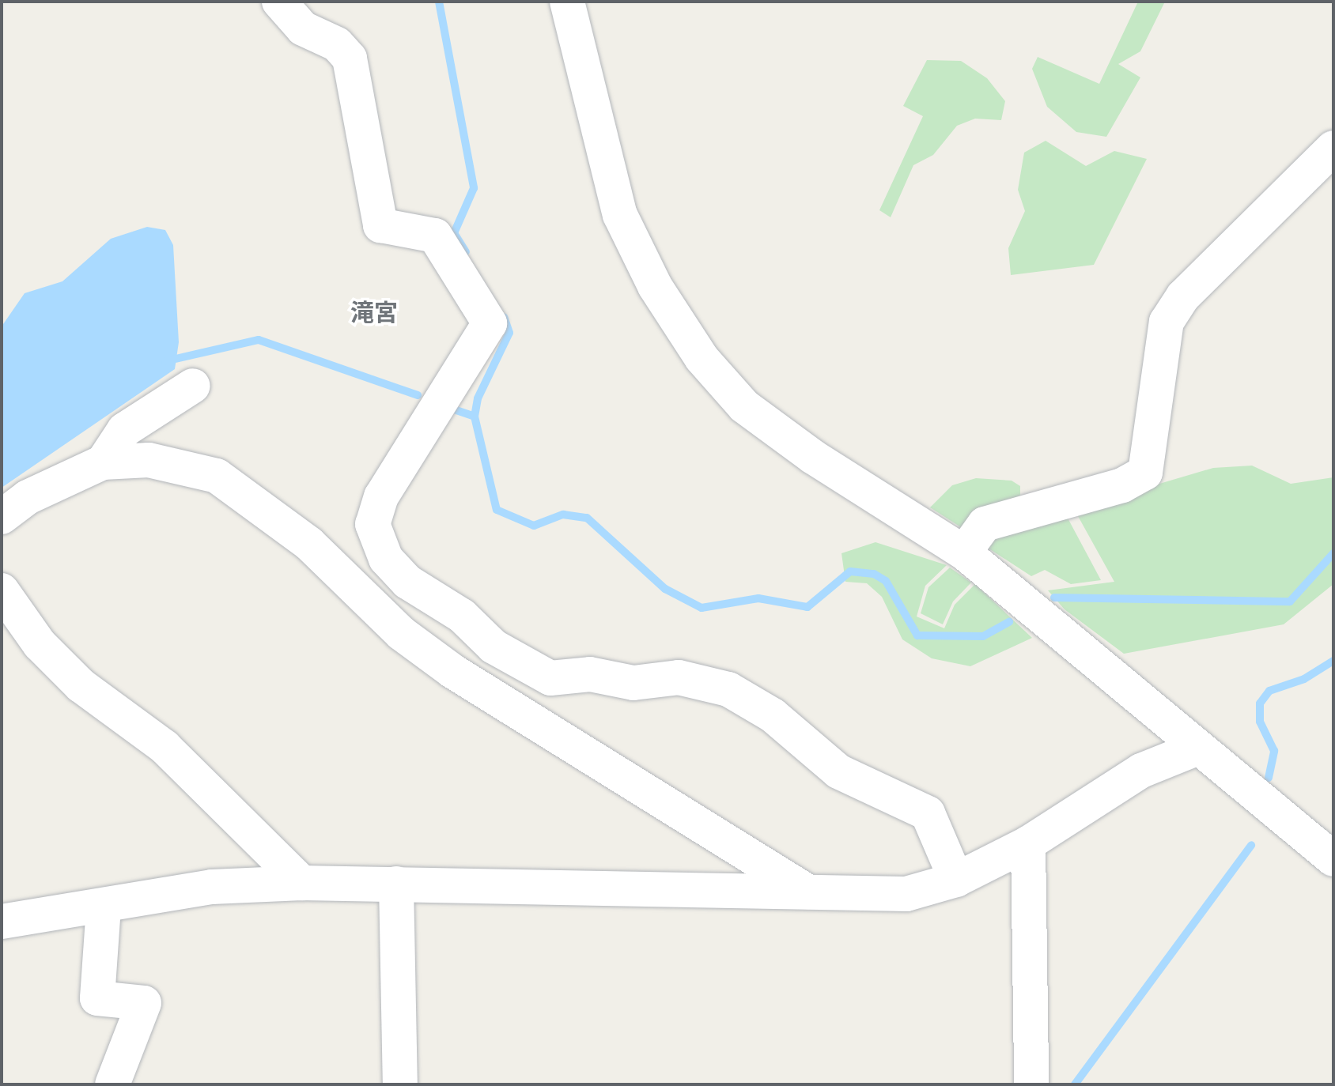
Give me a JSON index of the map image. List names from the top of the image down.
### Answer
{
  "districts": ["滝宮"]
}
